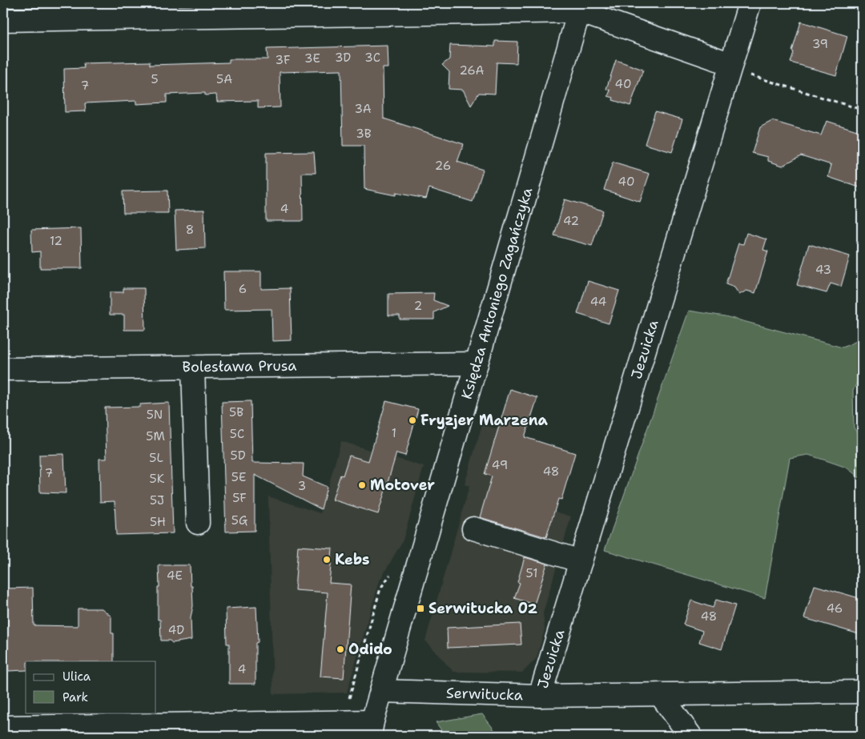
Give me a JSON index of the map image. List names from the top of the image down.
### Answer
{
  "streets": {
    "street": [
      "Księdza Antoniego Zagańczyka",
      "Jezuicka",
      "Bolesława Prusa",
      "Serwitucka"
    ]
  },
  "crossings": [
    ["Księdza Antoniego Zagańczyka", "Bolesława Prusa"],
    ["Księdza Antoniego Zagańczyka", "Serwitucka"],
    ["Jezuicka", "Serwitucka"]
  ],
  "places": {
    "other": [
      "Fryzjer Marzena",
      "Motover",
      "Kebs",
      "Odido"
    ],
    "transit": ["Serwitucka 02"]
  },
  "house_numbers": [
    "39",
    "3D",
    "3C",
    "3E",
    "3F",
    "26A",
    "5",
    "5A",
    "40",
    "7",
    "3A",
    "3B",
    "26",
    "40",
    "4",
    "42",
    "8",
    "12",
    "43",
    "6",
    "44",
    "2",
    "5B",
    "5N",
    "1",
    "5C",
    "5M",
    "5D",
    "5L",
    "49",
    "48",
    "7",
    "5E",
    "5K",
    "3",
    "5F",
    "5J",
    "5G",
    "5H",
    "51",
    "4E",
    "46",
    "48",
    "4D",
    "4"
  ],
  "legend": ["Ulica", "Park"]
}
